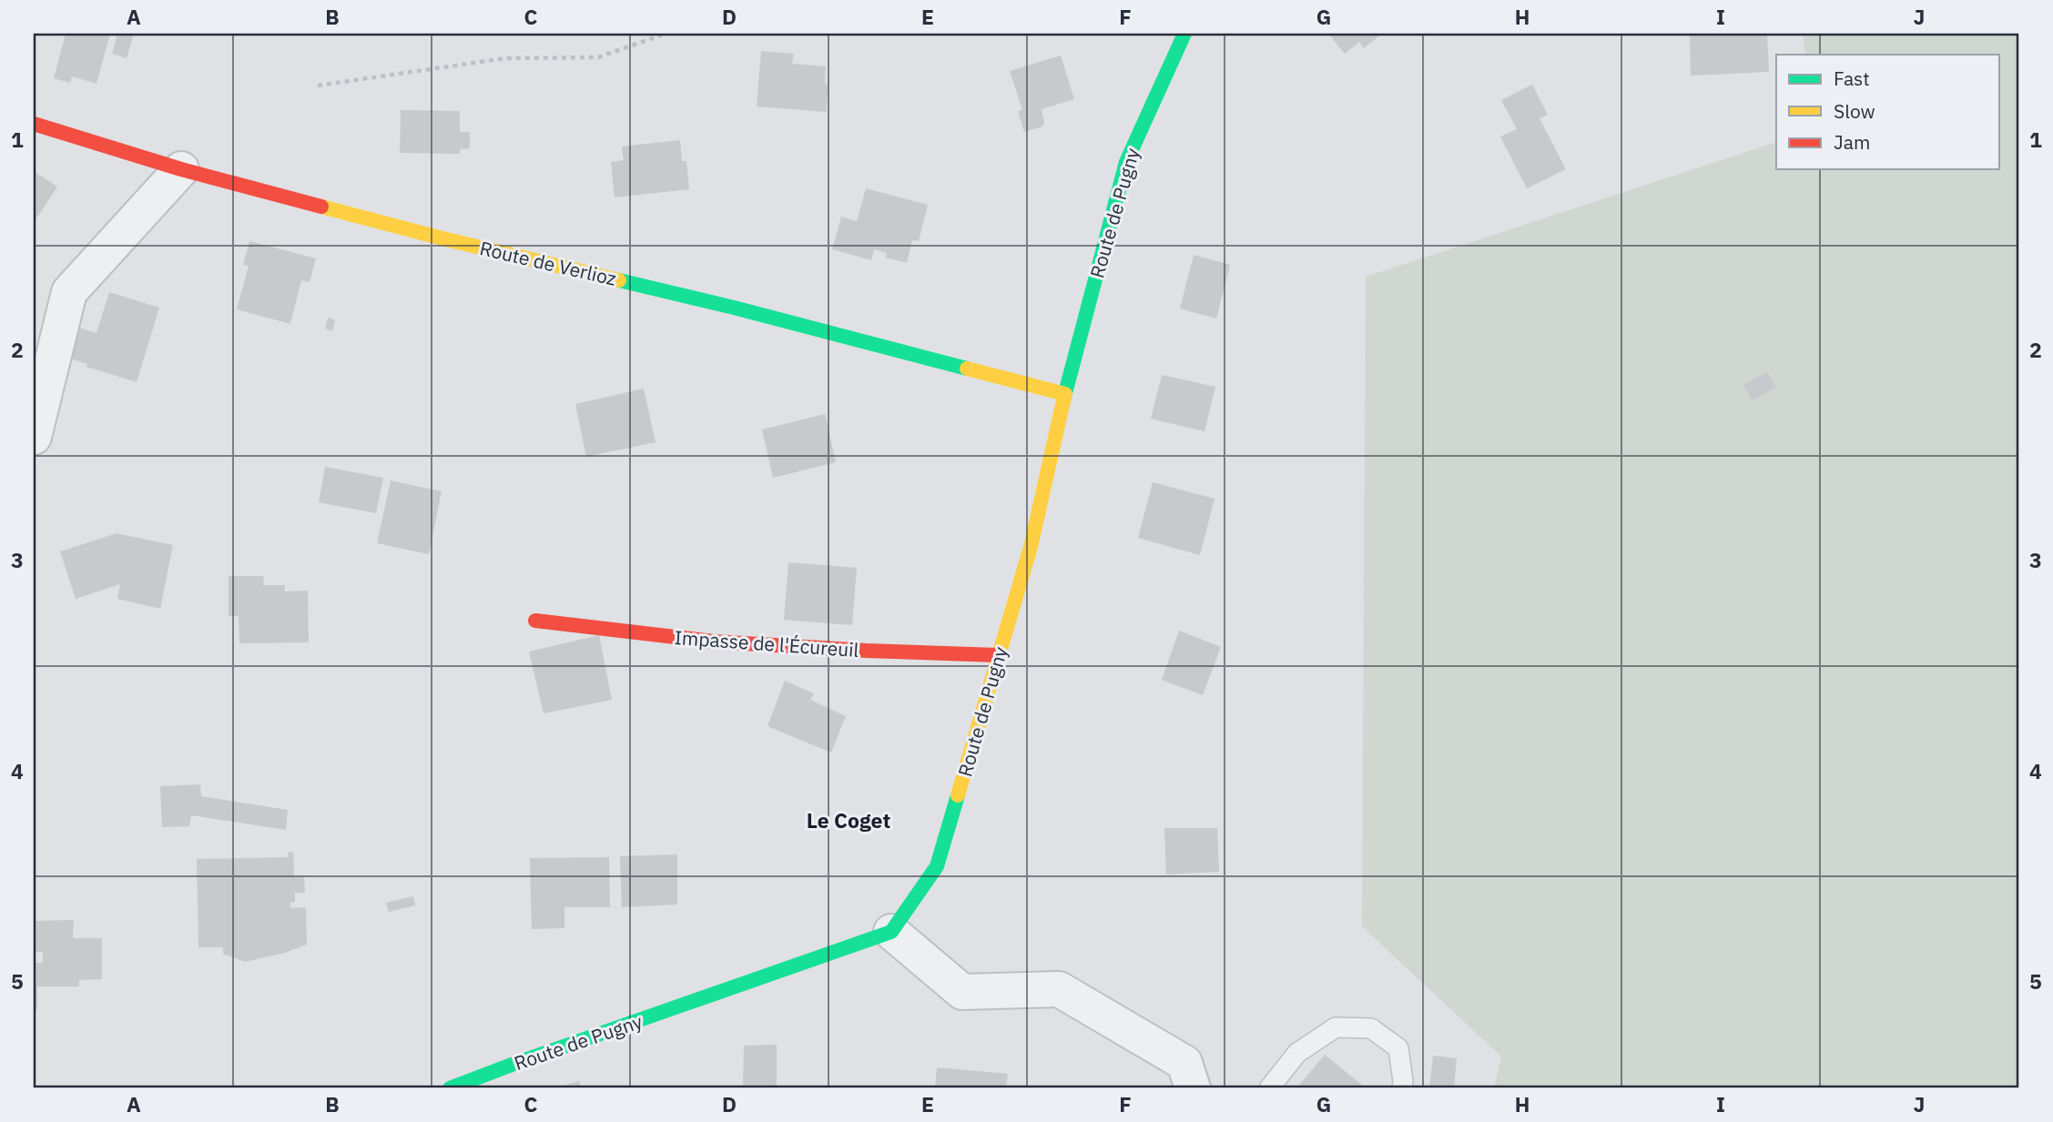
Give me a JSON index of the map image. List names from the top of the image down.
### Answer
{
  "streets": {
    "street": ["Route de Pugny", "Route de Verlioz", "Impasse de l'Écureuil"]
  },
  "crossings": [
    ["Route de Pugny", "Route de Verlioz"],
    ["Route de Pugny", "Impasse de l'Écureuil"]
  ],
  "districts": ["Le Coget"],
  "legend": ["Fast", "Slow", "Jam"],
  "grid": {
    "columns": [
      "A",
      "B",
      "C",
      "D",
      "E",
      "F",
      "G",
      "H",
      "I",
      "J"
    ],
    "rows": [
      "1",
      "2",
      "3",
      "4",
      "5"
    ]
  }
}
